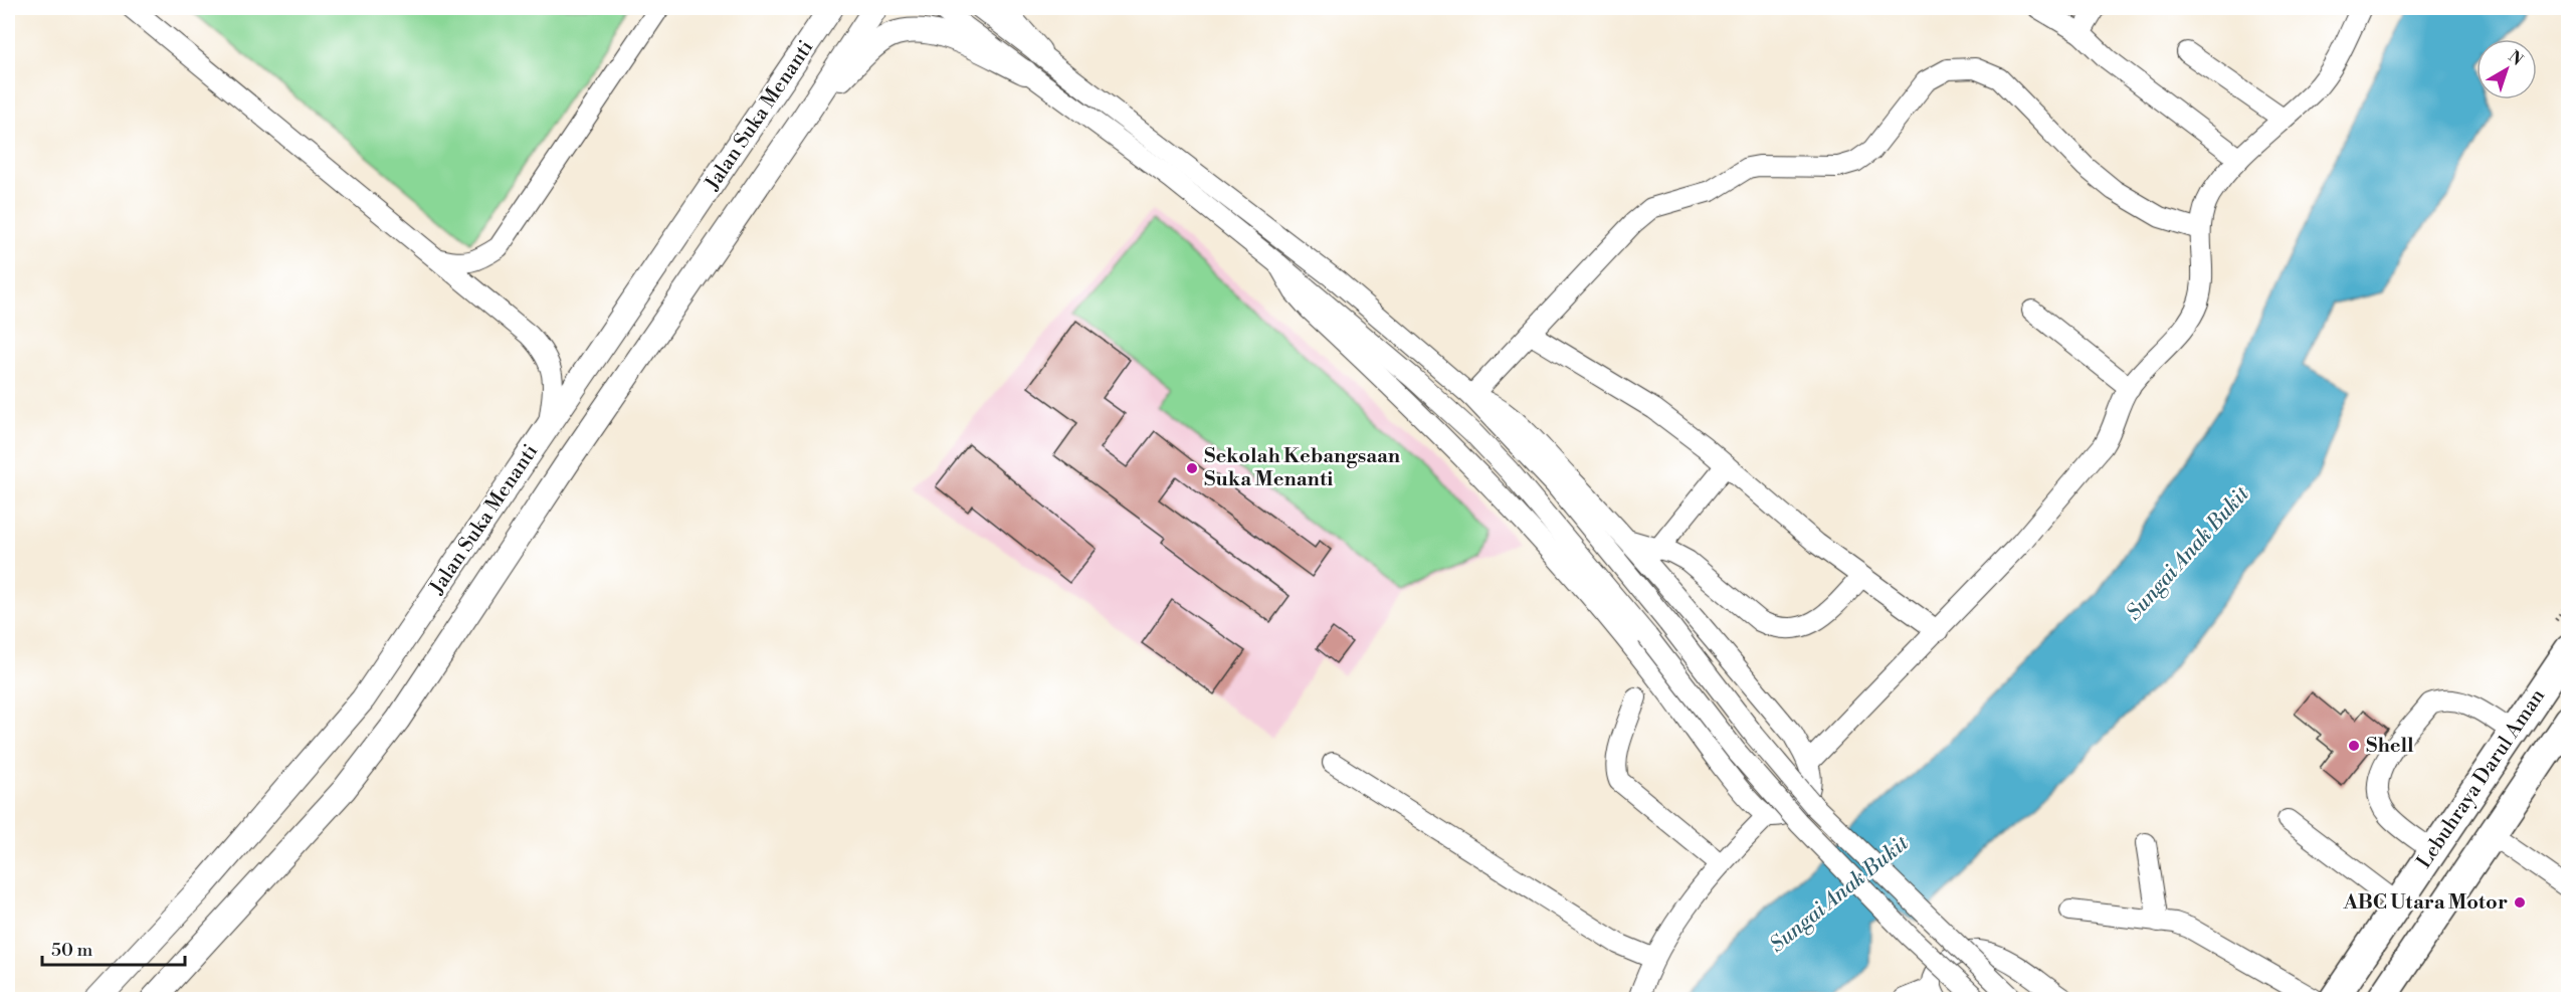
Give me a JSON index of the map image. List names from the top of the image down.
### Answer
{
  "streets": {
    "highway": ["Lebuhraya Darul Aman"],
    "main road": ["Jalan Suka Menanti"]
  },
  "water": ["Sungai Anak Bukit"],
  "places": ["Sekolah Kebangsaan Suka Menanti", "Shell", "ABC Utara Motor"],
  "scale_bar": "50 m",
  "north": "top right"
}
